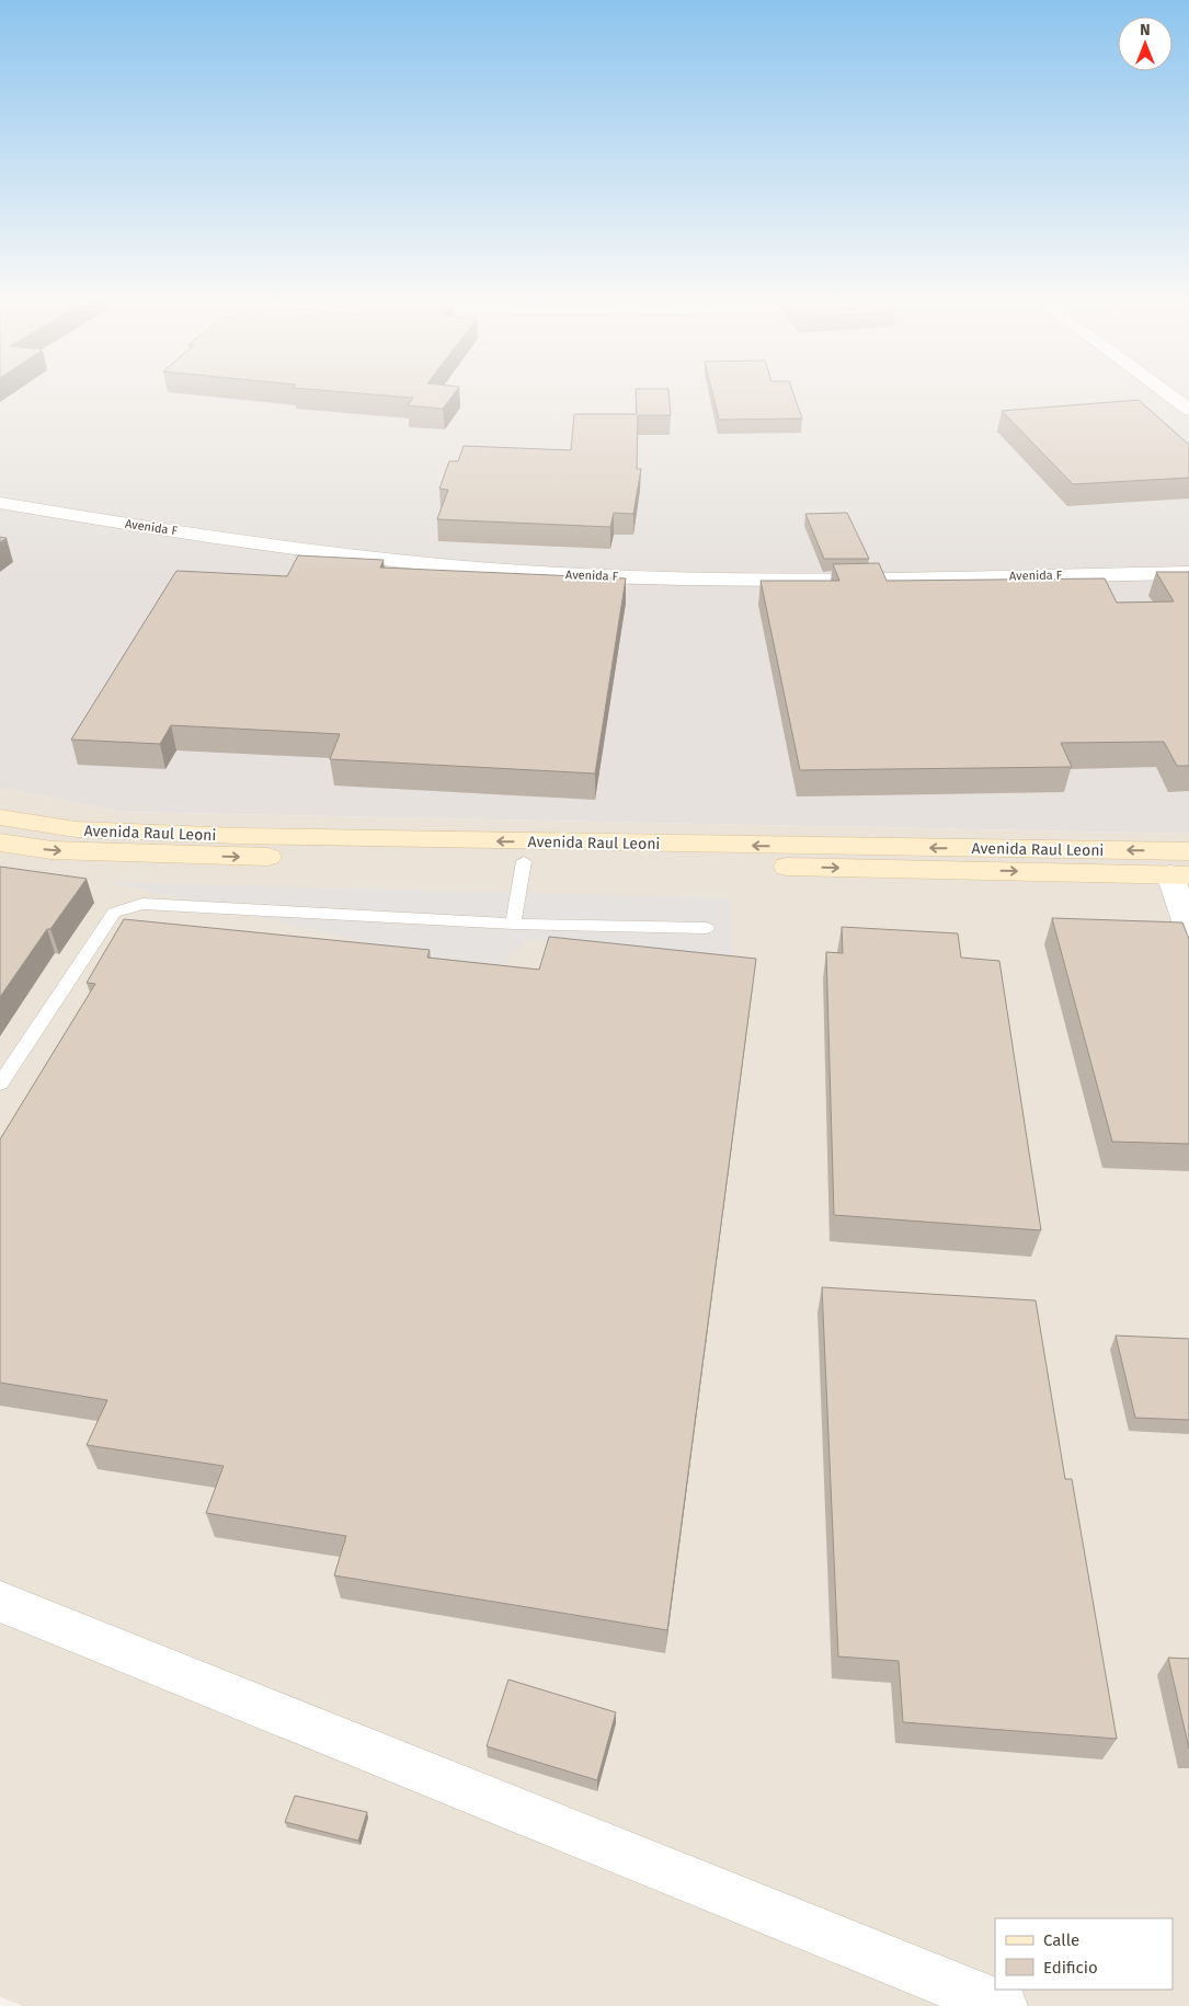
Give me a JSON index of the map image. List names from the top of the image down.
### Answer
{
  "streets": {
    "main road": ["Avenida Raul Leoni"],
    "street": ["Avenida F"]
  },
  "legend": ["Calle", "Edificio"],
  "north": "top"
}
